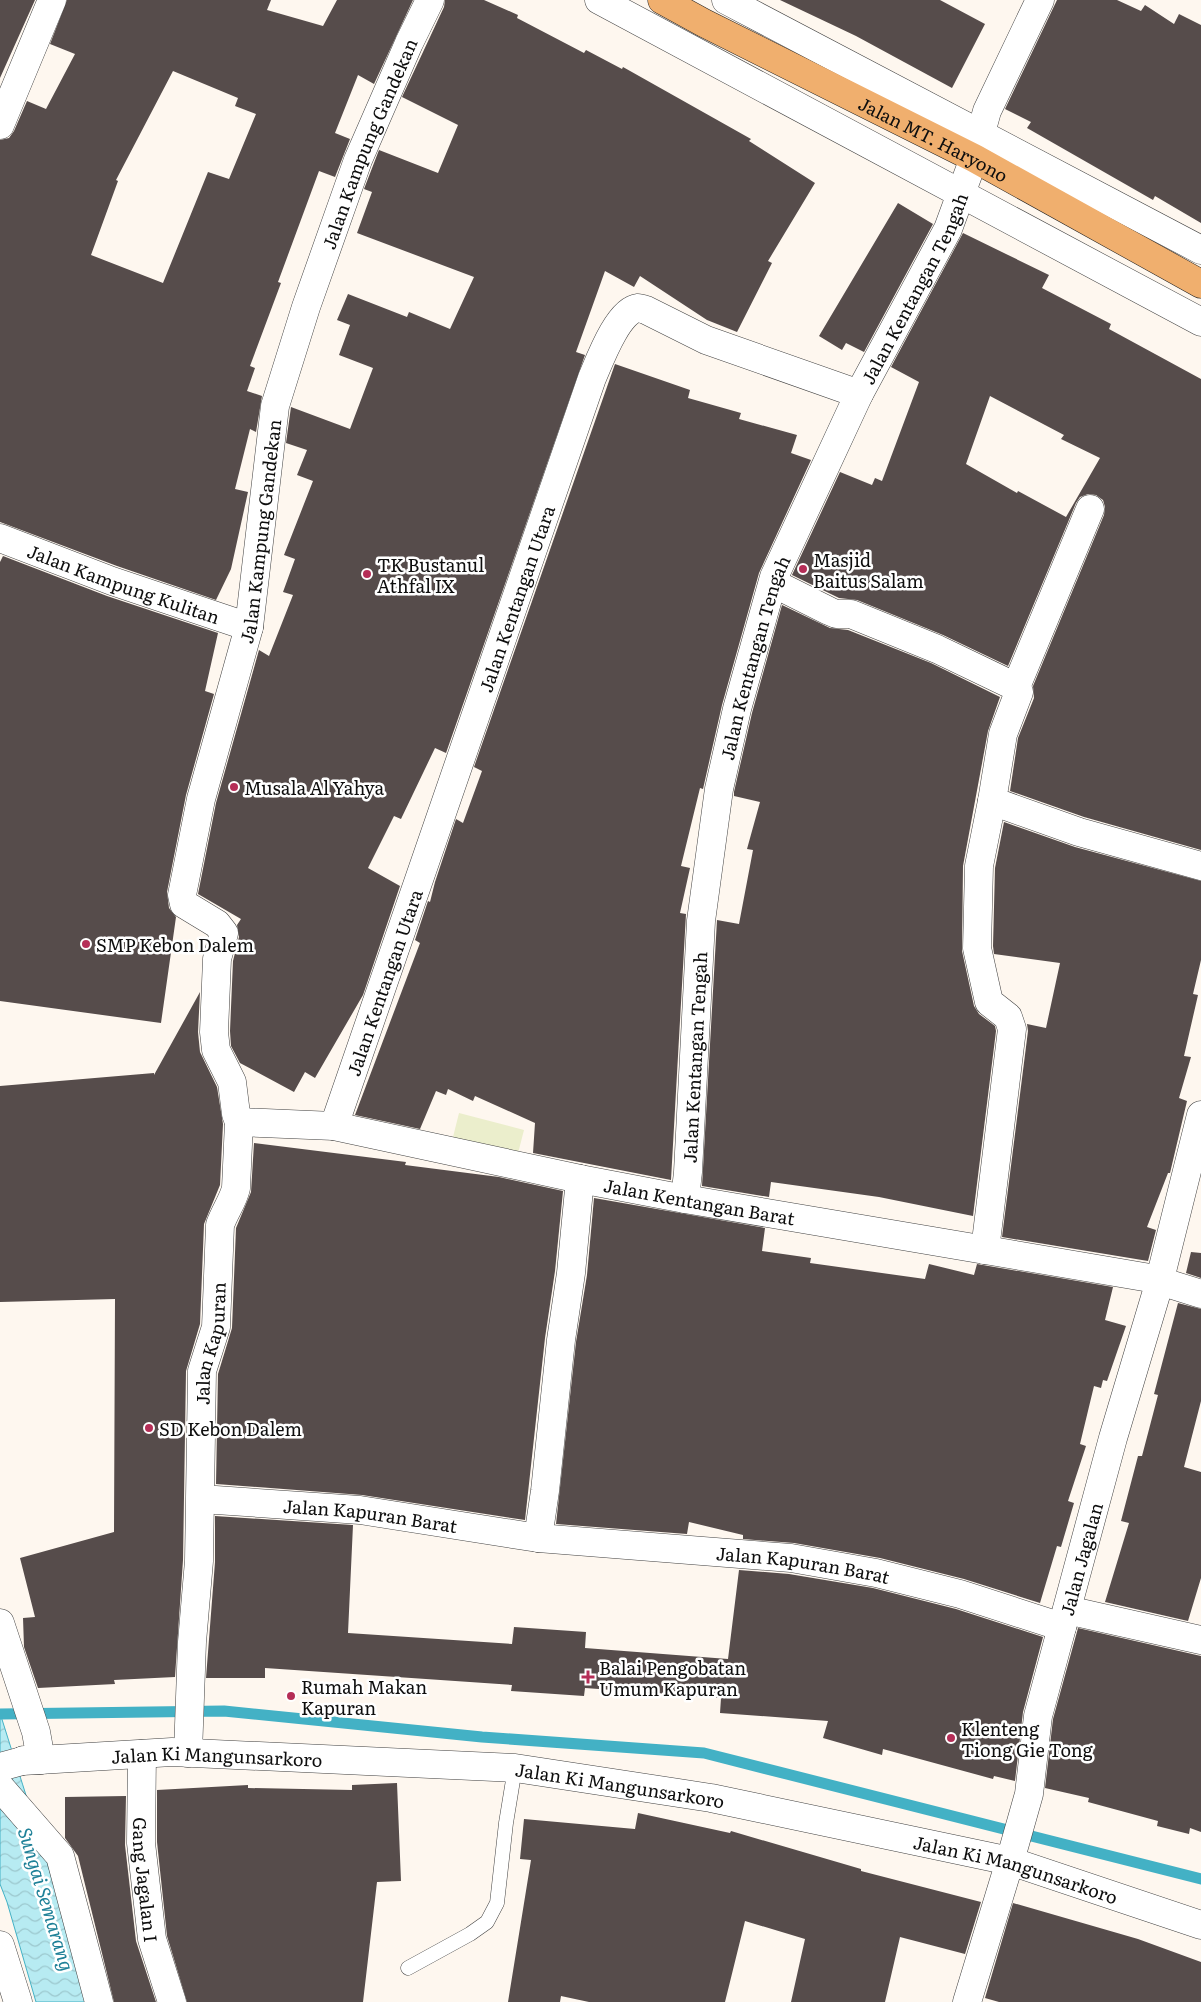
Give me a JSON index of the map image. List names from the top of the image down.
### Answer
{
  "streets": {
    "main road": ["Jalan MT. Haryono"],
    "street": [
      "Jalan Kampung Gandekan",
      "Jalan Kentangan Tengah",
      "Jalan Kampung Kulitan",
      "Jalan Kentangan Utara",
      "Jalan Kentangan Barat",
      "Jalan Kapuran",
      "Jalan Kapuran Barat",
      "Jalan Jagalan",
      "Jalan Ki Mangunsarkoro",
      "Gang Jagalan I"
    ]
  },
  "crossings": [
    ["Jalan MT. Haryono", "Jalan Kentangan Tengah"],
    ["Jalan Kampung Gandekan", "Jalan Kampung Kulitan"],
    ["Jalan Kampung Gandekan", "Jalan Kapuran"],
    ["Jalan Kentangan Tengah", "Jalan Kentangan Utara"],
    ["Jalan Kentangan Tengah", "Jalan Kentangan Barat"],
    ["Jalan Kentangan Utara", "Jalan Kentangan Barat"],
    ["Jalan Kentangan Barat", "Jalan Kapuran"],
    ["Jalan Kentangan Barat", "Jalan Jagalan"],
    ["Jalan Kapuran", "Jalan Kapuran Barat"],
    ["Jalan Kapuran", "Jalan Ki Mangunsarkoro"],
    ["Jalan Kapuran Barat", "Jalan Jagalan"],
    ["Jalan Jagalan", "Jalan Ki Mangunsarkoro"],
    ["Jalan Ki Mangunsarkoro", "Gang Jagalan I"]
  ],
  "water": ["Sungai Semarang"],
  "places": {
    "other": [
      "Masjid Baitus Salam",
      "TK Bustanul Athfal IX",
      "Musala Al Yahya",
      "SMP Kebon Dalem",
      "SD Kebon Dalem",
      "Rumah Makan Kapuran",
      "Klenteng Tiong Gie Tong"
    ],
    "health": ["Balai Pengobatan Umum Kapuran"]
  }
}
